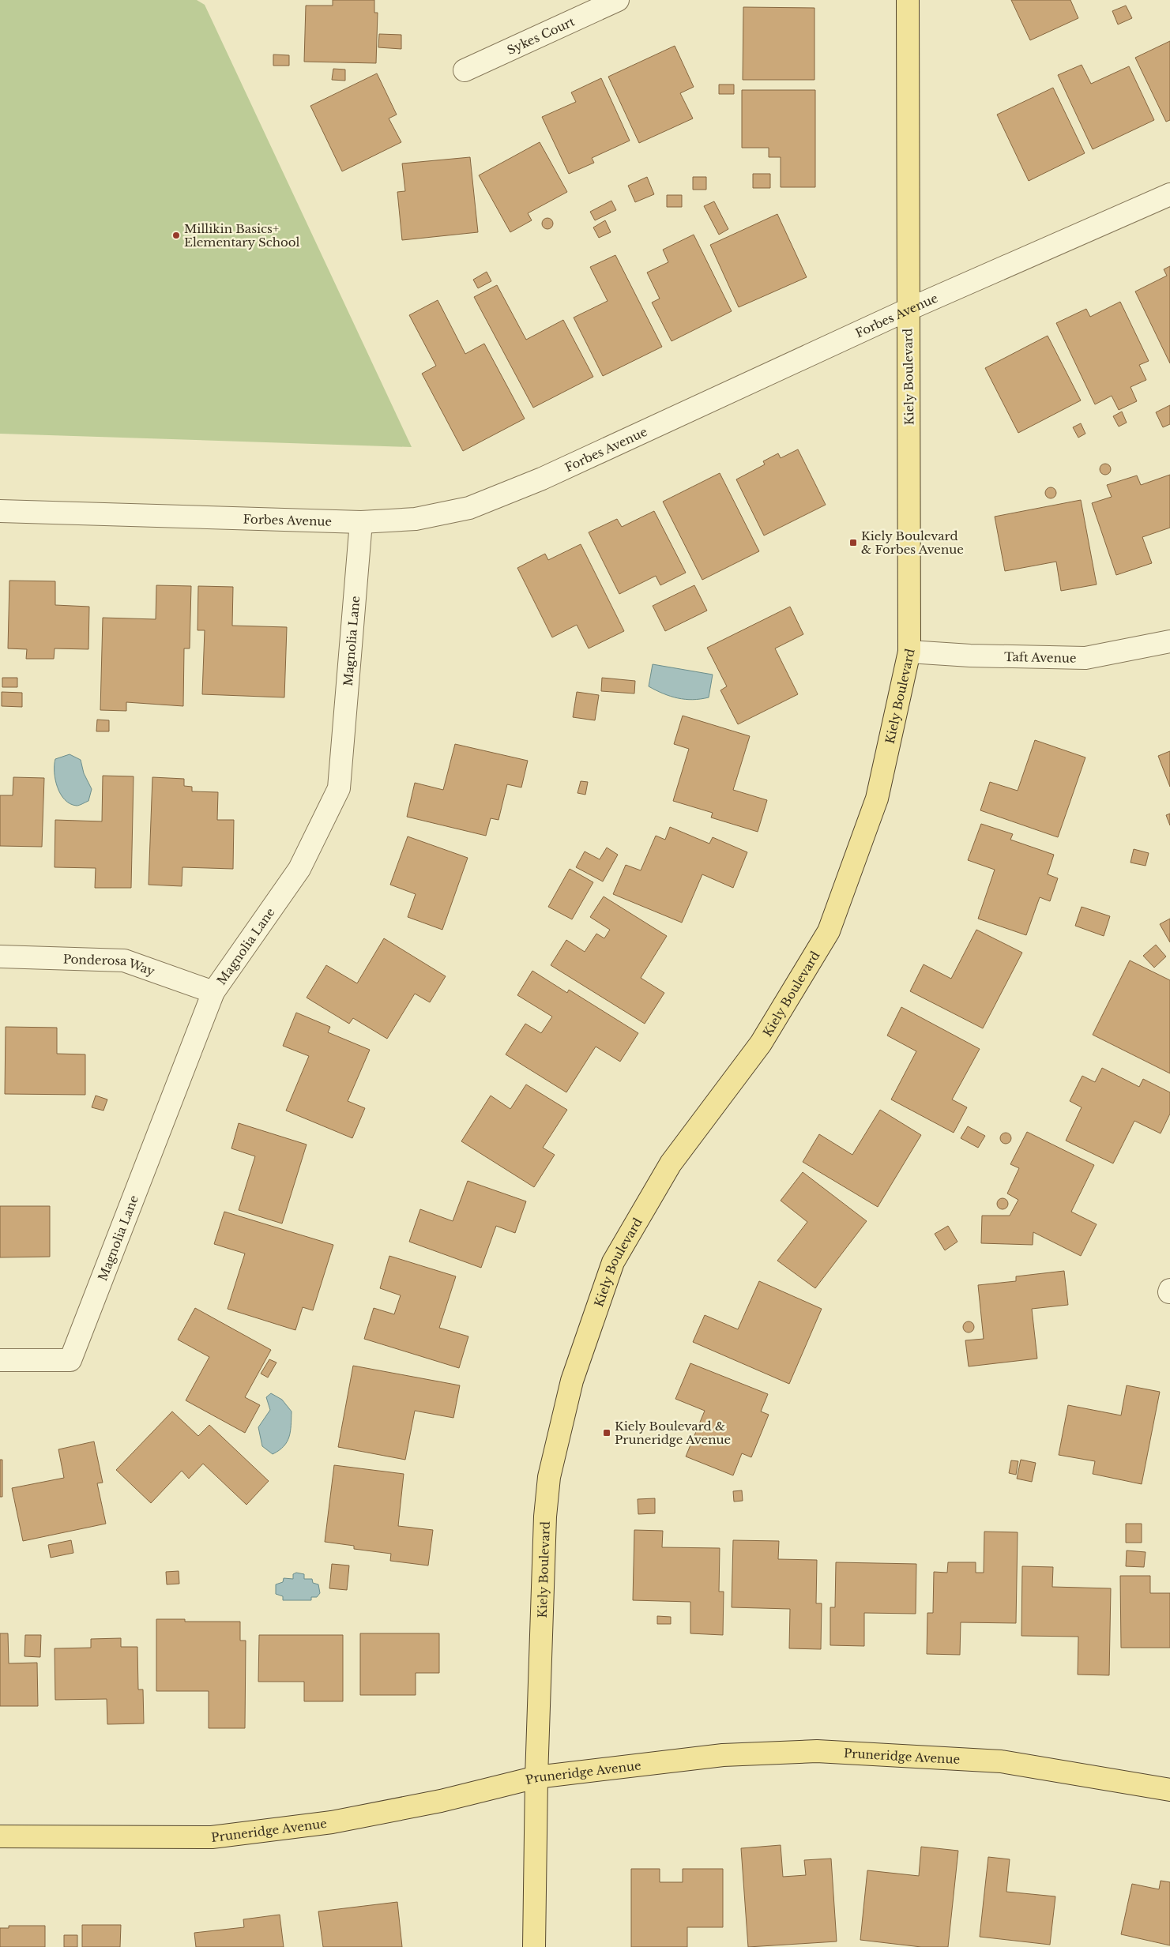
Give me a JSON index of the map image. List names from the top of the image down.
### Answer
{
  "streets": {
    "main road": ["Kiely Boulevard", "Pruneridge Avenue"],
    "street": [
      "Sykes Court",
      "Forbes Avenue",
      "Magnolia Lane",
      "Taft Avenue",
      "Ponderosa Way"
    ]
  },
  "crossings": [
    ["Forbes Avenue", "Kiely Boulevard"],
    ["Forbes Avenue", "Magnolia Lane"],
    ["Kiely Boulevard", "Taft Avenue"],
    ["Kiely Boulevard", "Pruneridge Avenue"],
    ["Magnolia Lane", "Ponderosa Way"]
  ],
  "places": {
    "other": ["Millikin Basics+ Elementary School"],
    "transit": ["Kiely Boulevard & Forbes Avenue", "Kiely Boulevard & Pruneridge Avenue"]
  }
}
